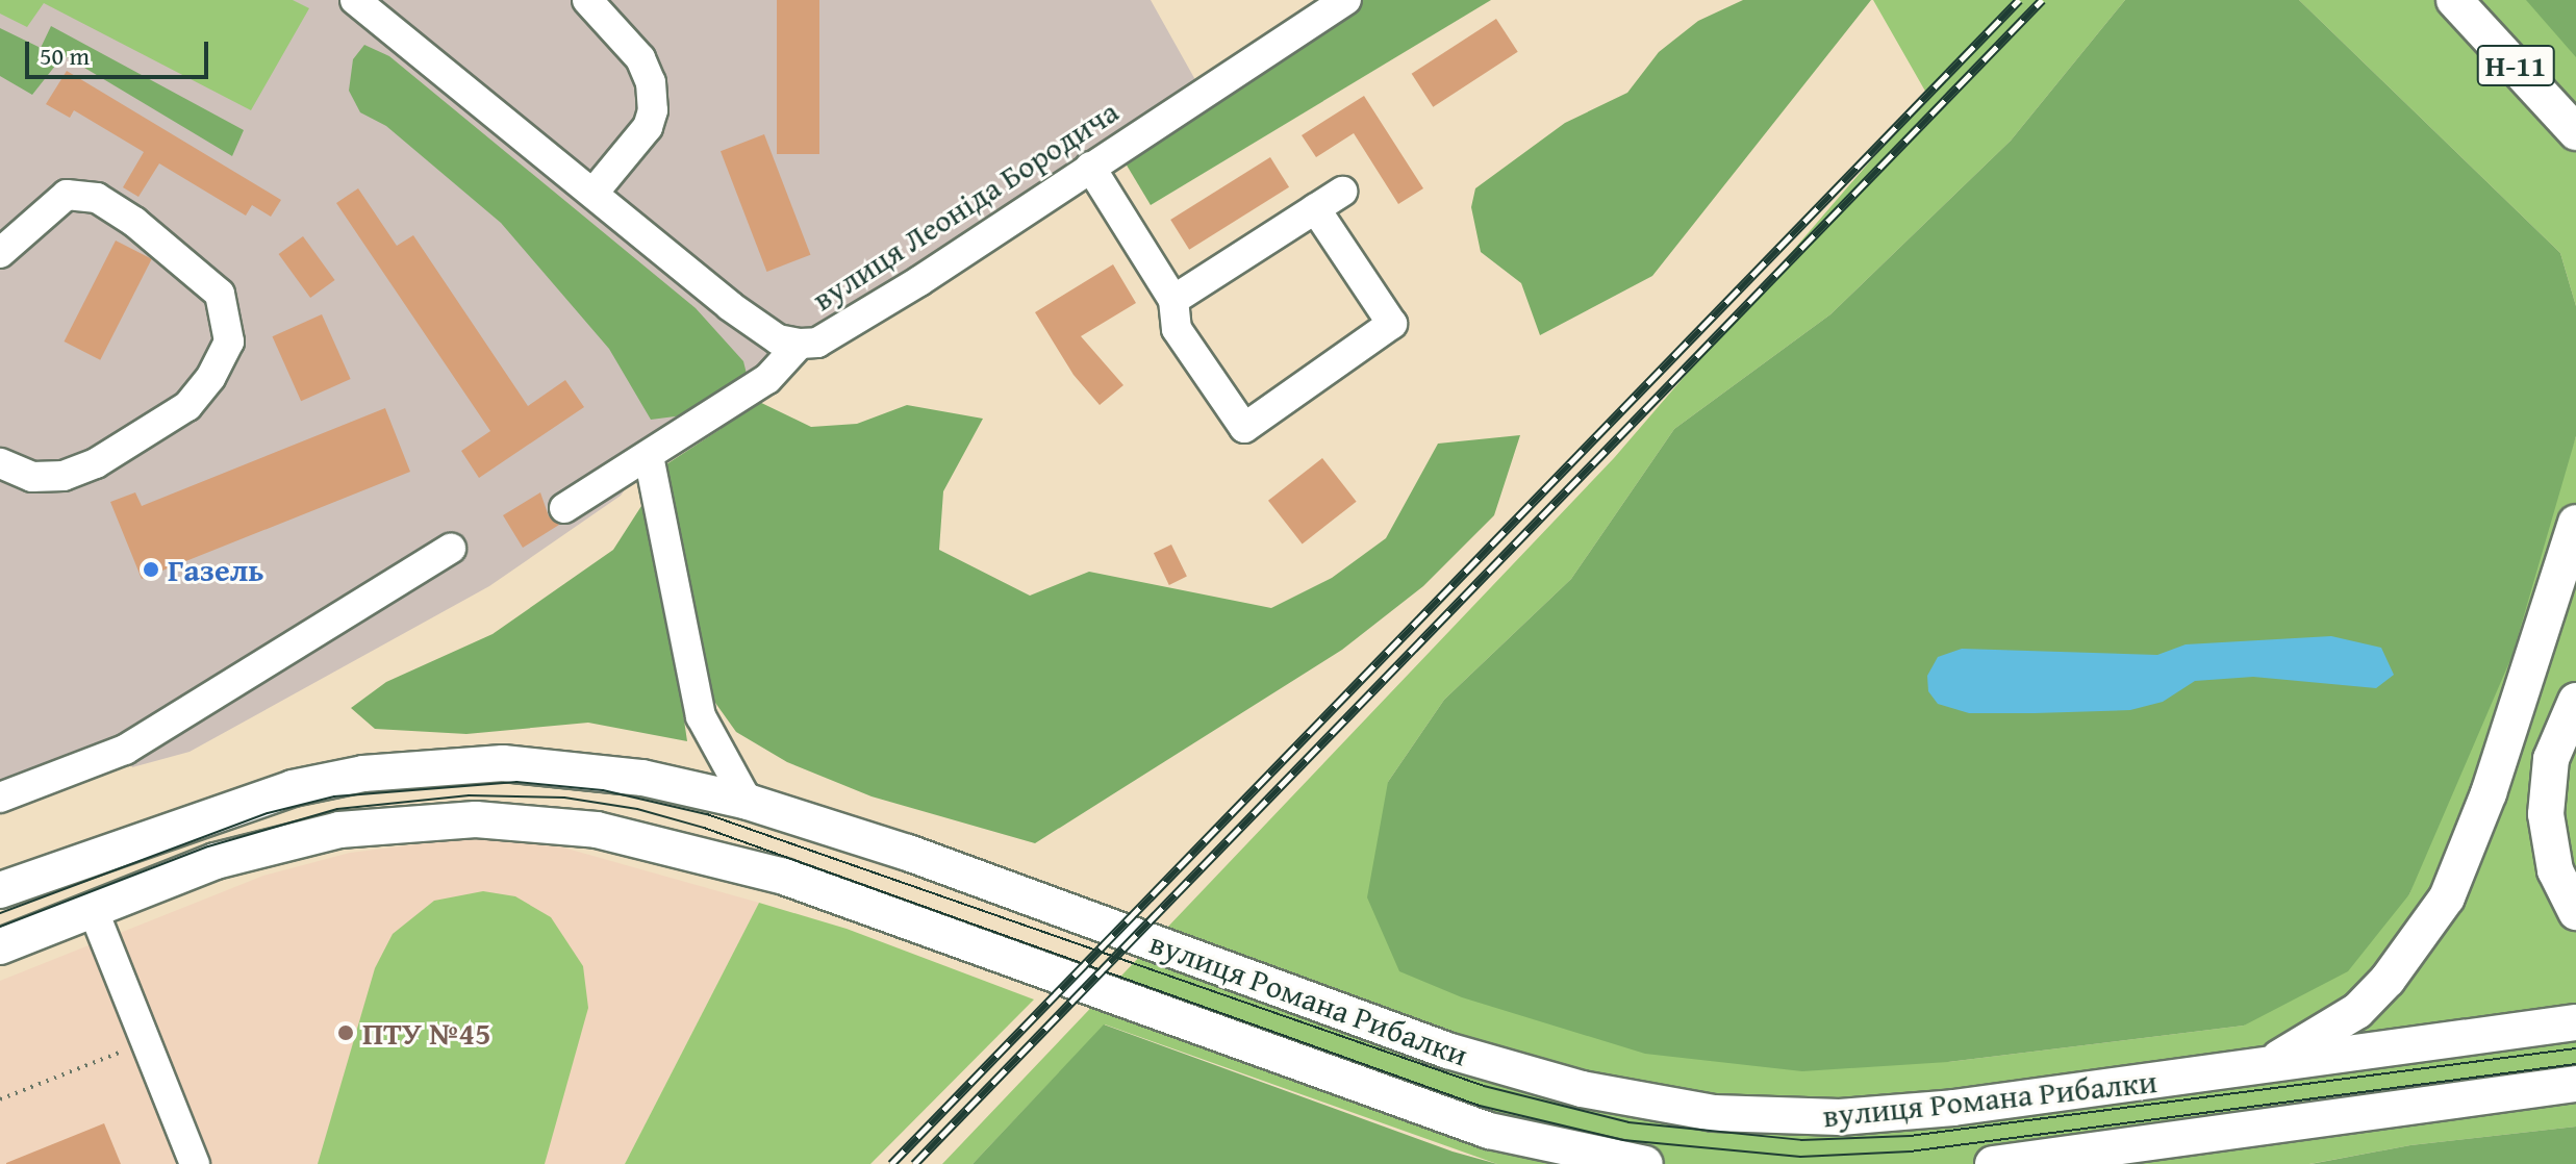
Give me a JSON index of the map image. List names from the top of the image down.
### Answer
{
  "streets": {
    "main road": ["Н-11", "вулиця Романа Рибалки"],
    "street": ["вулиця Леоніда Бородича"]
  },
  "places": ["Газель", "ПТУ №45"],
  "scale_bar": "50 m"
}
